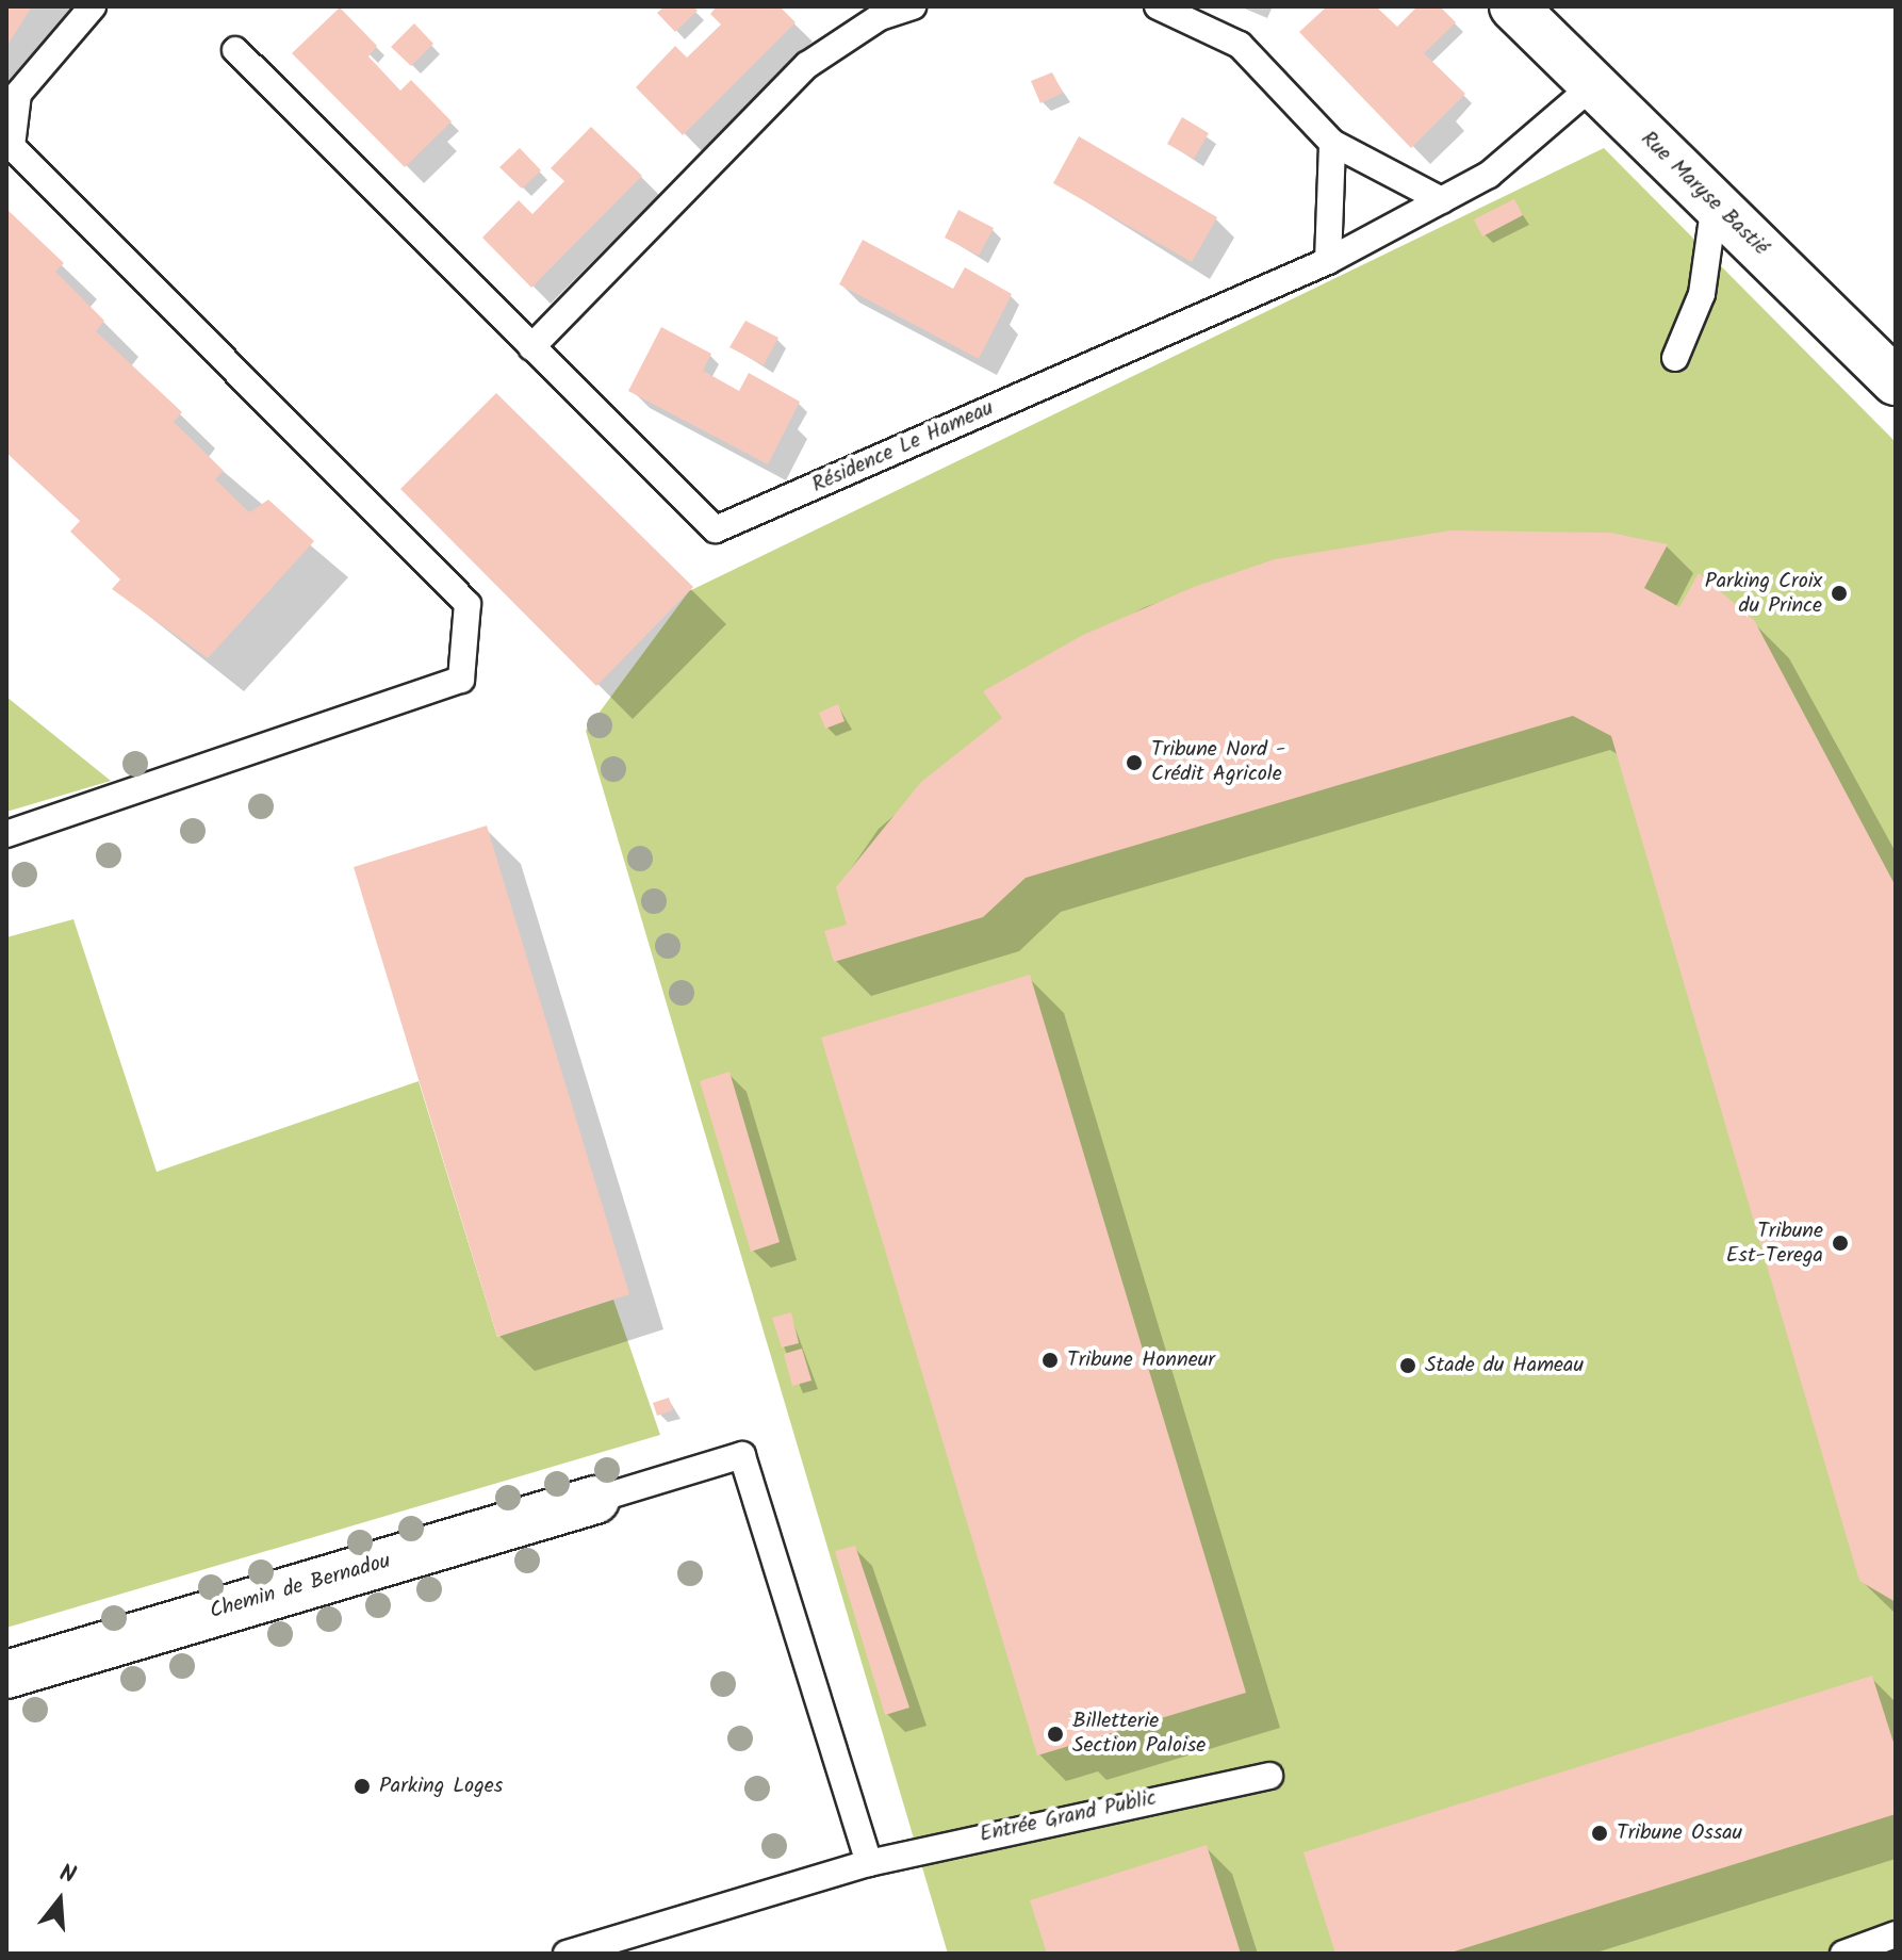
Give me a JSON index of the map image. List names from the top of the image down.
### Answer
{
  "streets": {
    "street": ["Rue Maryse Bastié", "Chemin de Bernadou"],
    "lane": ["Résidence Le Hameau", "Entrée Grand Public"]
  },
  "crossings": [
    ["Rue Maryse Bastié", "Résidence Le Hameau"]
  ],
  "places": [
    "Parking Croix du Prince",
    "Tribune Nord - Crédit Agricole",
    "Tribune Est-Terega",
    "Tribune Honneur",
    "Stade du Hameau",
    "Billetterie Section Paloise",
    "Parking Loges",
    "Tribune Ossau"
  ],
  "north": "top"
}
